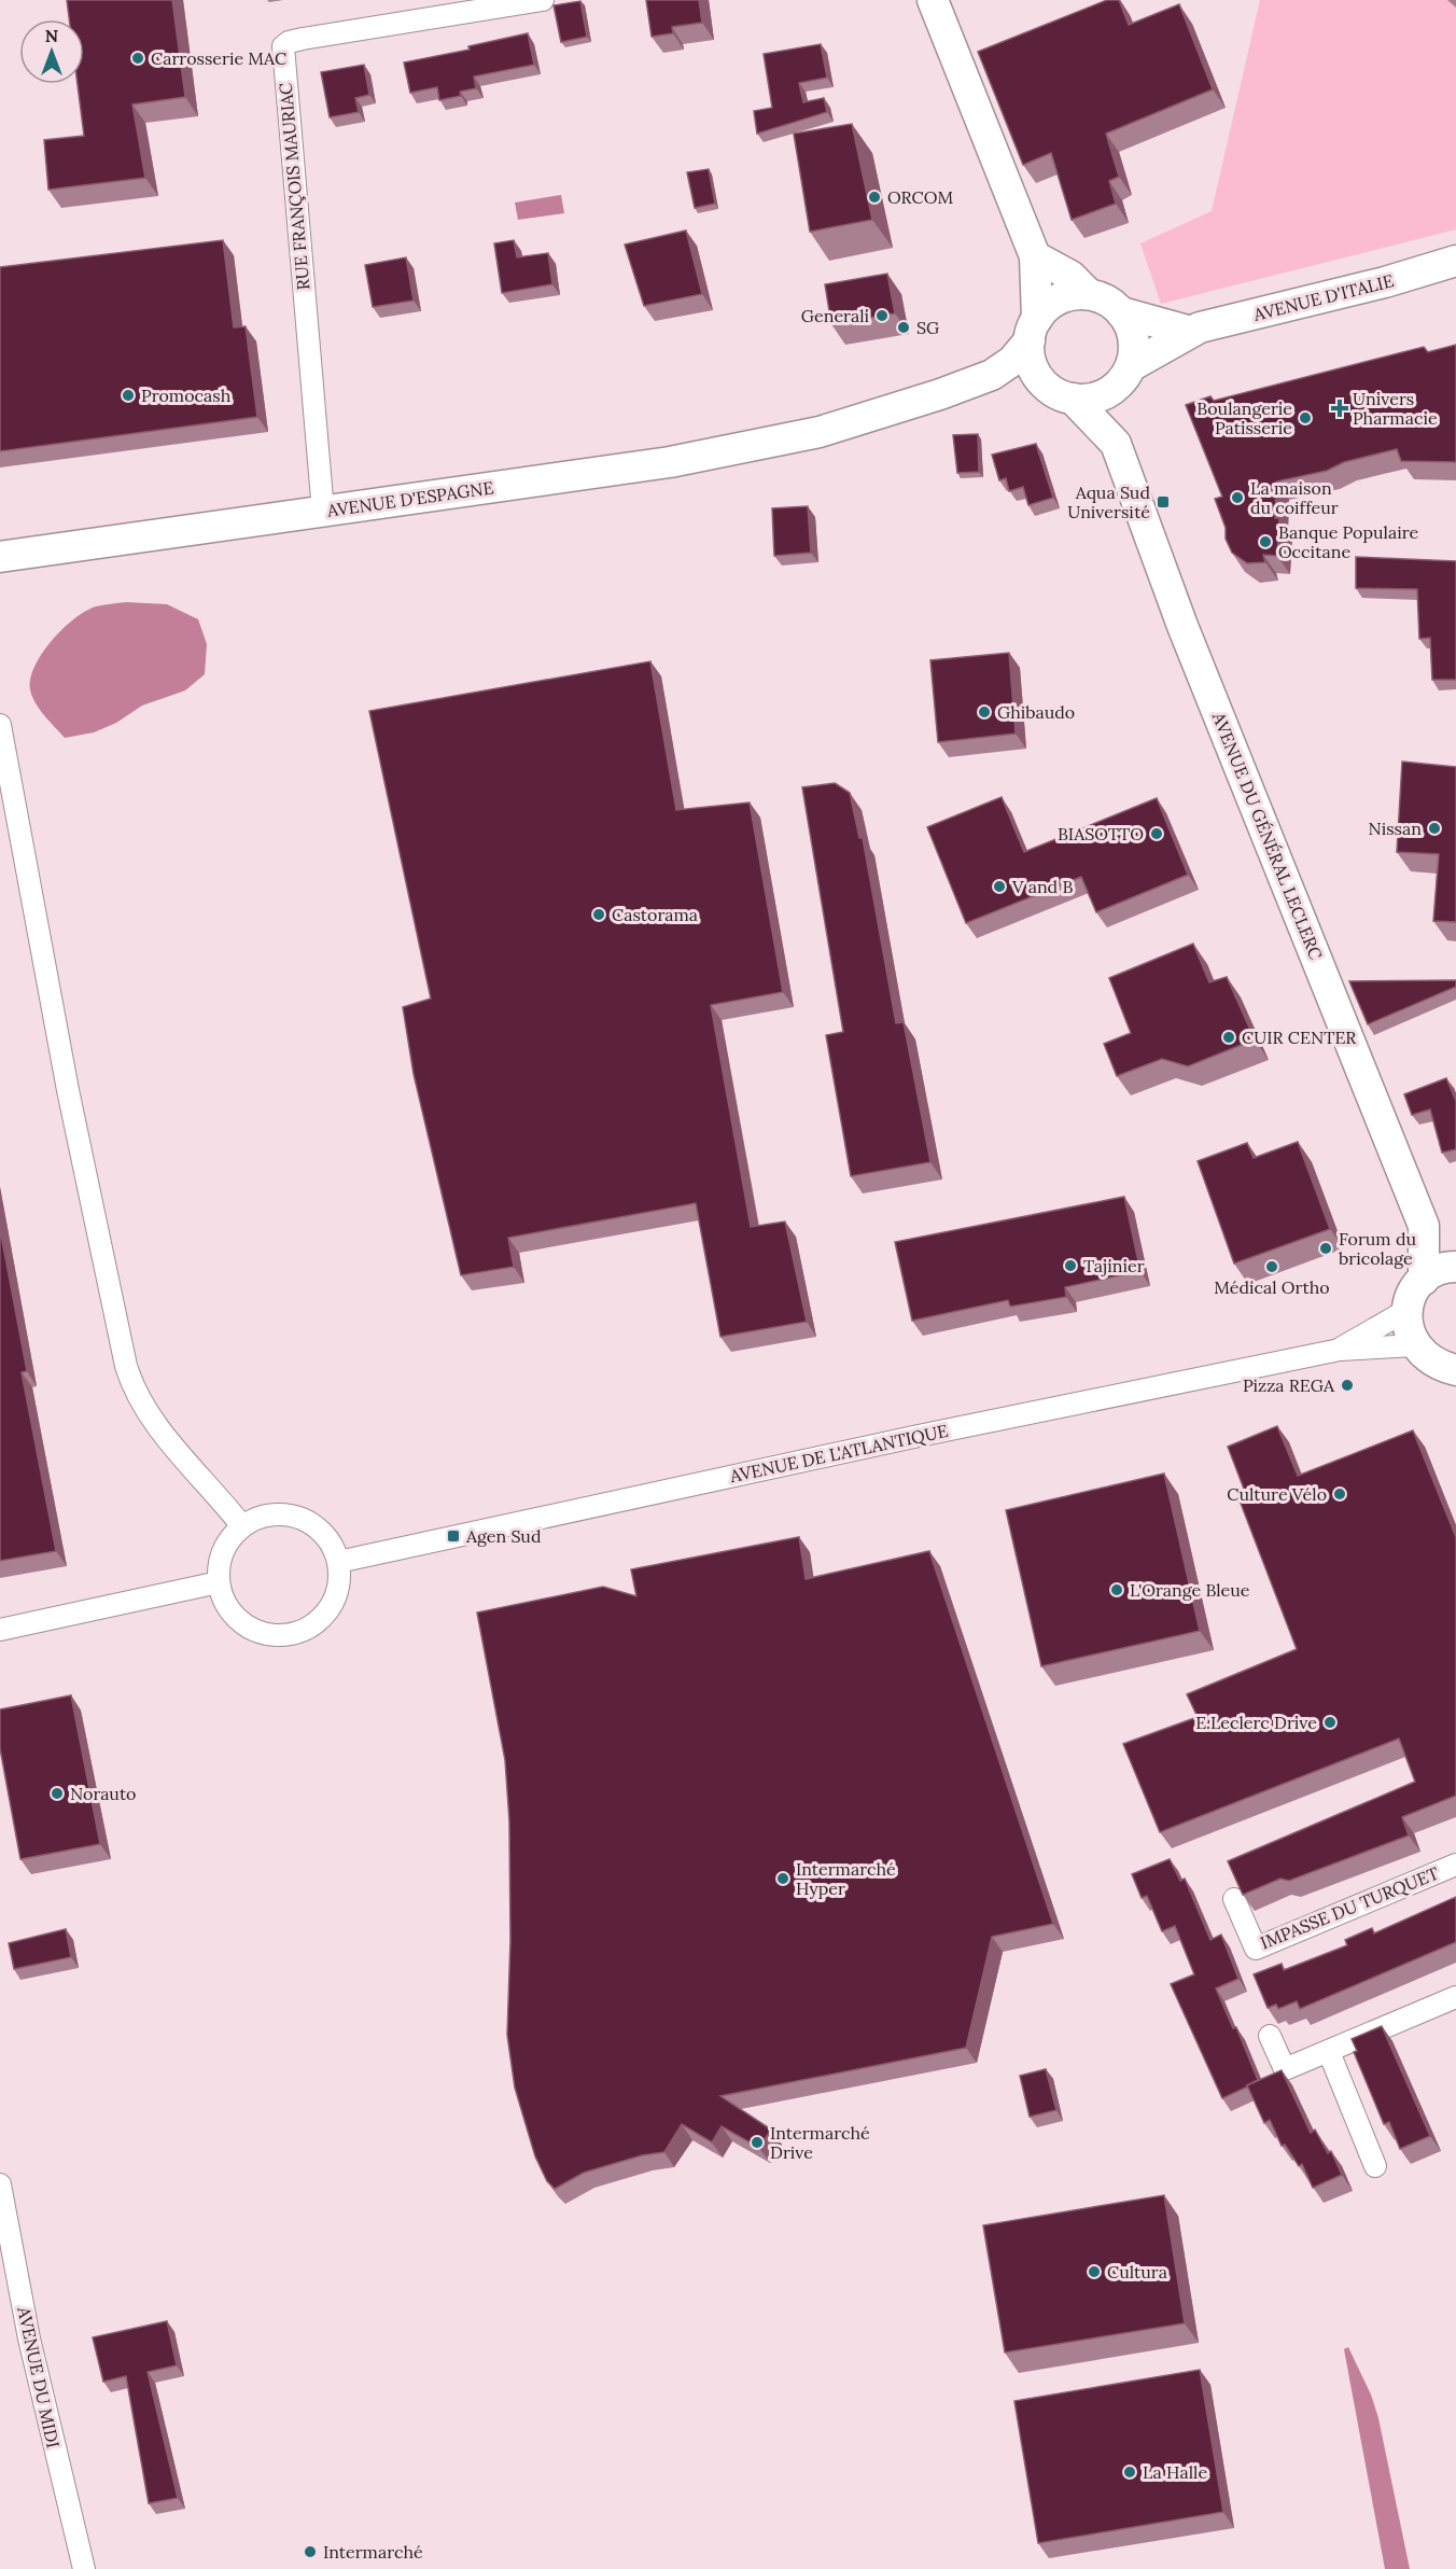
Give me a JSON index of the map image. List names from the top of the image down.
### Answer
{
  "streets": {
    "street": [
      "RUE FRANÇOIS MAURIAC",
      "AVENUE D'ITALIE",
      "AVENUE D'ESPAGNE",
      "AVENUE DU GÉNÉRAL LECLERC",
      "AVENUE DE L'ATLANTIQUE",
      "IMPASSE DU TURQUET",
      "AVENUE DU MIDI"
    ]
  },
  "crossings": [
    ["RUE FRANÇOIS MAURIAC", "AVENUE D'ESPAGNE"],
    ["AVENUE D'ITALIE", "AVENUE DU GÉNÉRAL LECLERC"]
  ],
  "places": {
    "other": [
      "Carrosserie MAC",
      "ORCOM",
      "Generali",
      "SG",
      "Promocash",
      "Boulangerie Patisserie",
      "La maison du coiffeur",
      "Banque Populaire Occitane",
      "Ghibaudo",
      "Nissan",
      "BIASOTTO",
      "V and B",
      "Castorama",
      "CUIR CENTER",
      "Forum du bricolage",
      "Tajinier",
      "Médical Ortho",
      "Pizza REGA",
      "Culture Vélo",
      "L'Orange Bleue",
      "E.Leclerc Drive",
      "Norauto",
      "Intermarché Hyper",
      "Intermarché Drive",
      "Cultura",
      "La Halle",
      "Intermarché"
    ],
    "health": ["Univers Pharmacie"],
    "transit": ["Aqua Sud Université", "Agen Sud"]
  },
  "north": "top"
}
